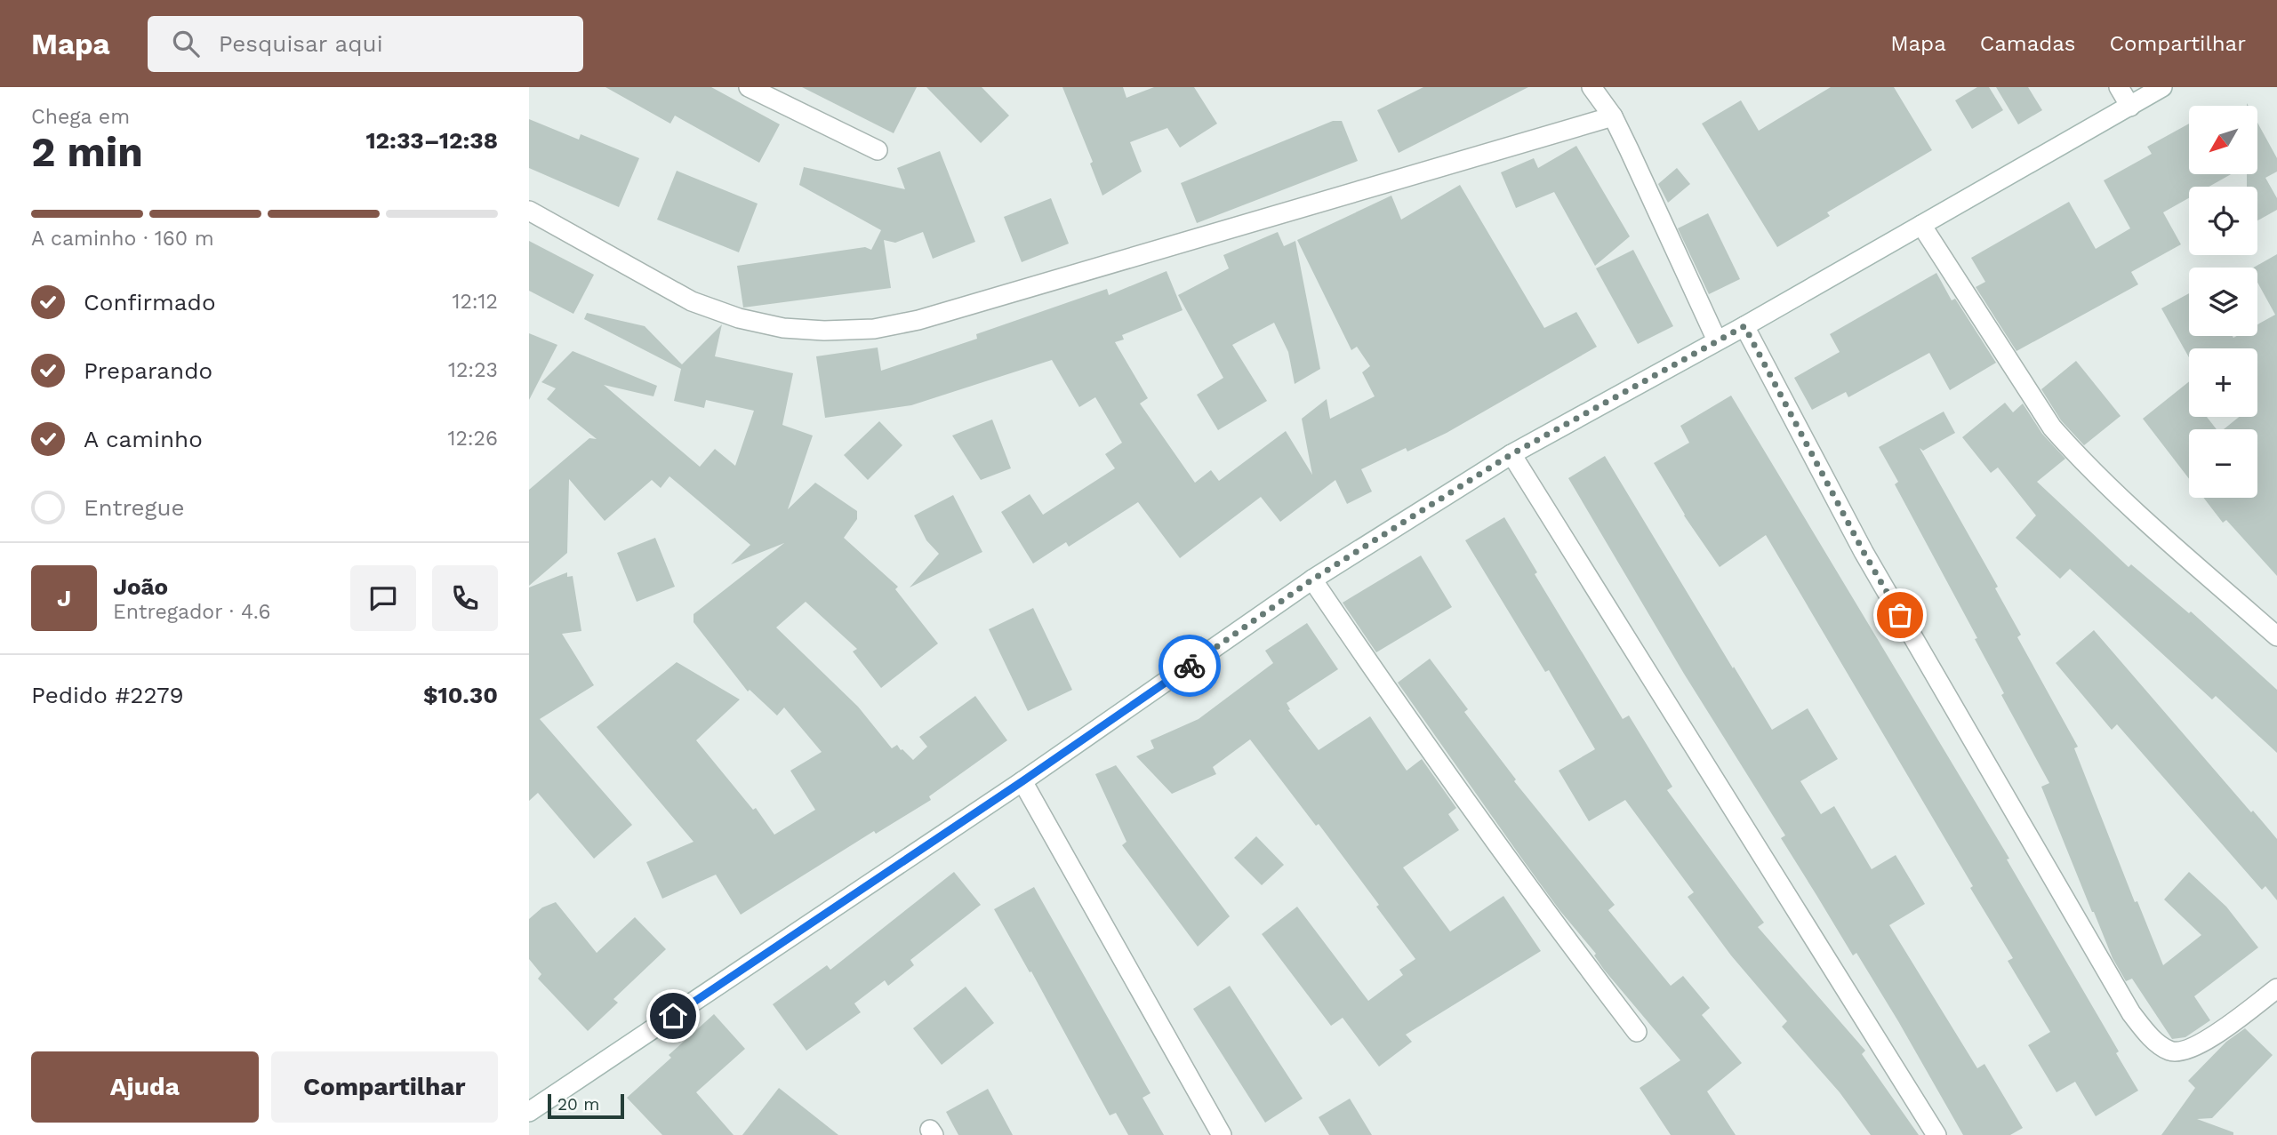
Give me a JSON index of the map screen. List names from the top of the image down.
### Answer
{
  "scale_bar": "20 m",
  "north": "bottom left",
  "page": {
    "header": "Mapa",
    "search": "Pesquisar aqui",
    "nav": ["Mapa", "Camadas", "Compartilhar"],
    "heading": ["2 min", "Chega em", "12:33–12:38"],
    "panel": [
      "João",
      "Entregador · 4.6",
      "Pedido #2279",
      "$10.30"
    ],
    "map_buttons": ["+", "−"],
    "bar": "A caminho · 160 m",
    "list": [
      ["Confirmado", "12:12"],
      ["Preparando", "12:23"],
      ["A caminho", "12:26"],
      "Entregue"
    ],
    "round": "J",
    "buttons": ["Ajuda", "Compartilhar"],
    "scale": "20 m"
  }
}
